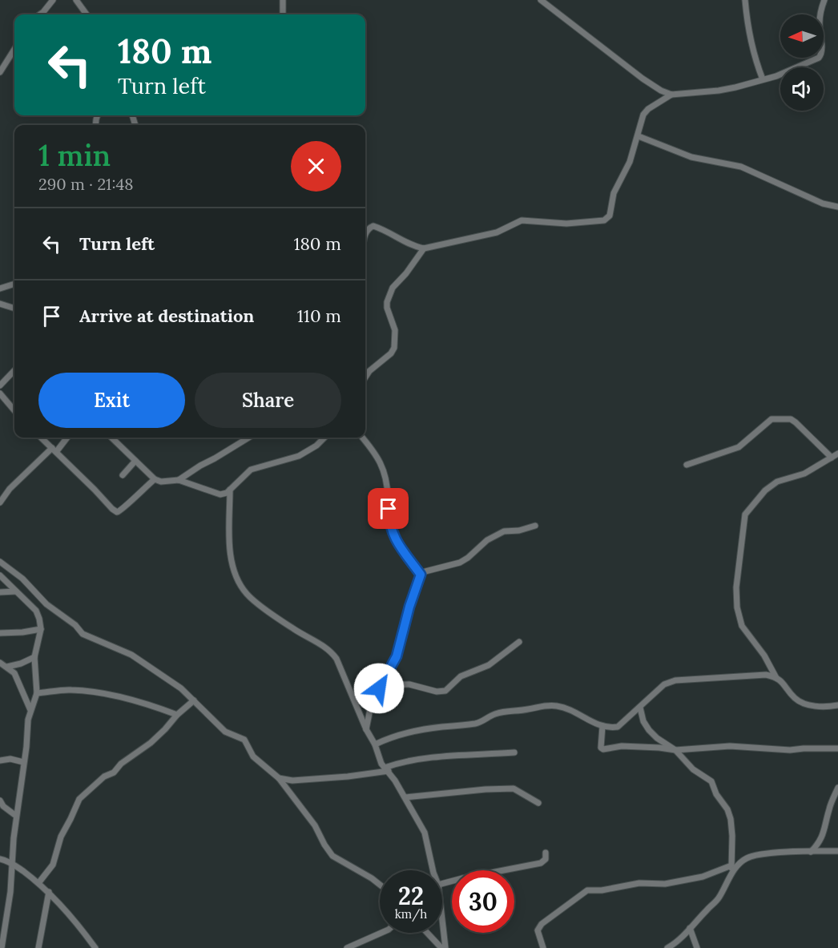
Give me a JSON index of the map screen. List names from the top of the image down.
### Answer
{
  "north": "left",
  "page": {
    "turn": ["180 m", "Turn left"],
    "heading": ["1 min", "290 m · 21:48"],
    "list": [
      {
        "name": "Turn left",
        "value": "180 m"
      },
      {
        "name": "Arrive at destination",
        "value": "110 m"
      }
    ],
    "buttons": ["Exit", "Share"],
    "speed": "22 km/h",
    "limit": "30"
  }
}
